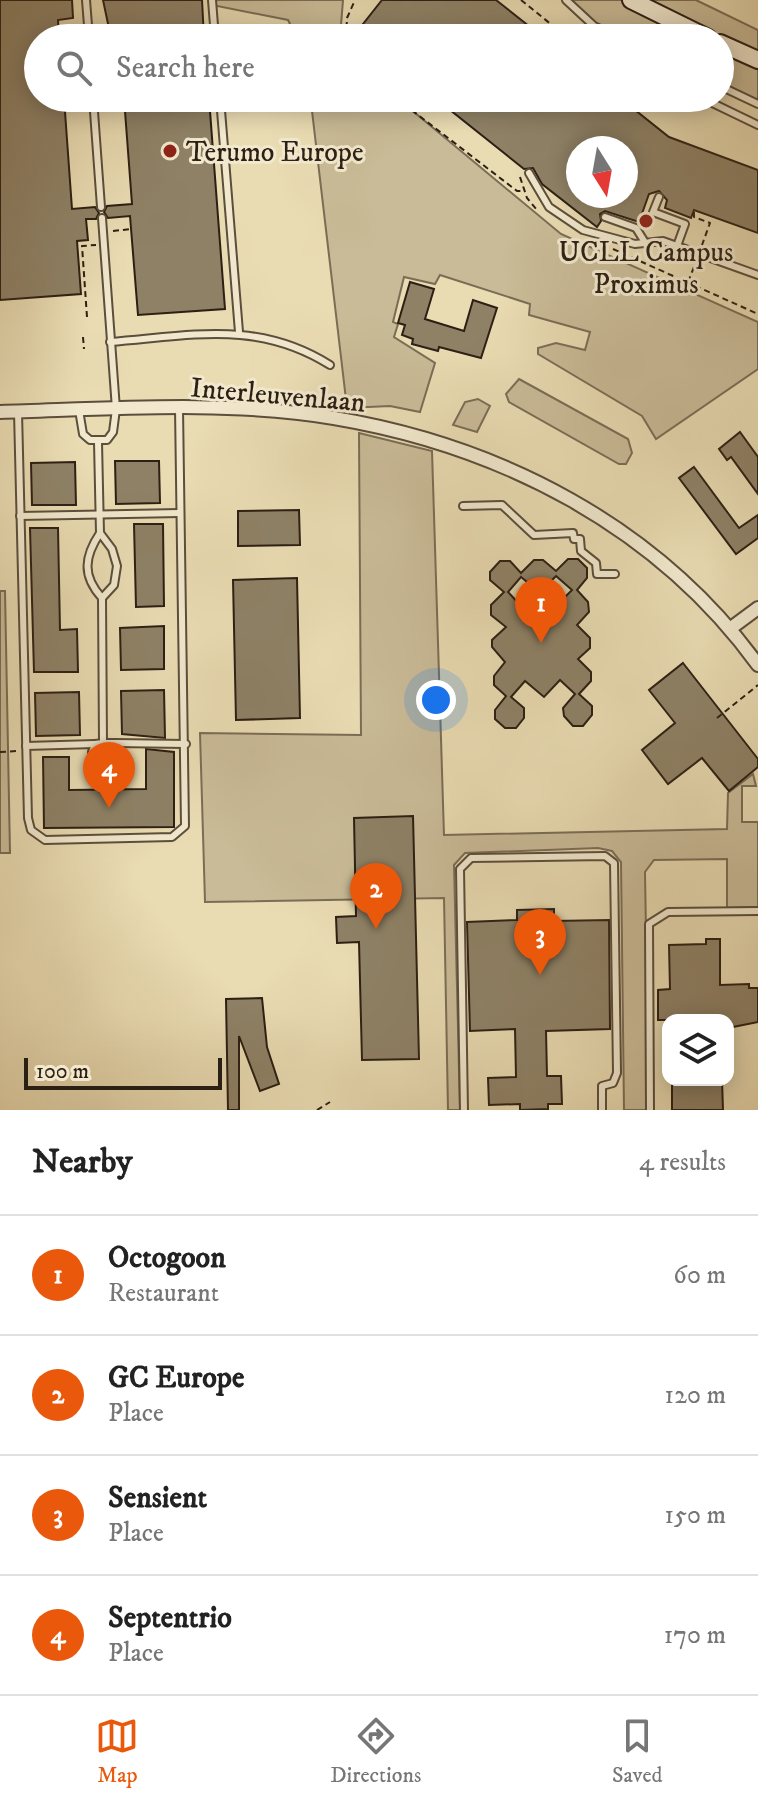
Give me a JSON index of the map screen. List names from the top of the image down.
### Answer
{
  "streets": {
    "street": ["Interleuvenlaan"]
  },
  "places": ["Terumo Europe", "UCLL Campus Proximus"],
  "scale_bar": "100 m",
  "north": "bottom",
  "page": {
    "search": "Search here",
    "pins": [
      "1",
      "4",
      "2",
      "3"
    ],
    "scale": "100 m",
    "heading": ["Nearby", "4 results"],
    "list": [
      {
        "mark": "1",
        "name": "Octogoon",
        "note": "Restaurant",
        "value": "60 m"
      },
      {
        "mark": "2",
        "name": "GC Europe",
        "note": "Place",
        "value": "120 m"
      },
      {
        "mark": "3",
        "name": "Sensient",
        "note": "Place",
        "value": "150 m"
      },
      {
        "mark": "4",
        "name": "Septentrio",
        "note": "Place",
        "value": "170 m"
      }
    ],
    "nav": ["Map", "Directions", "Saved"]
  }
}
